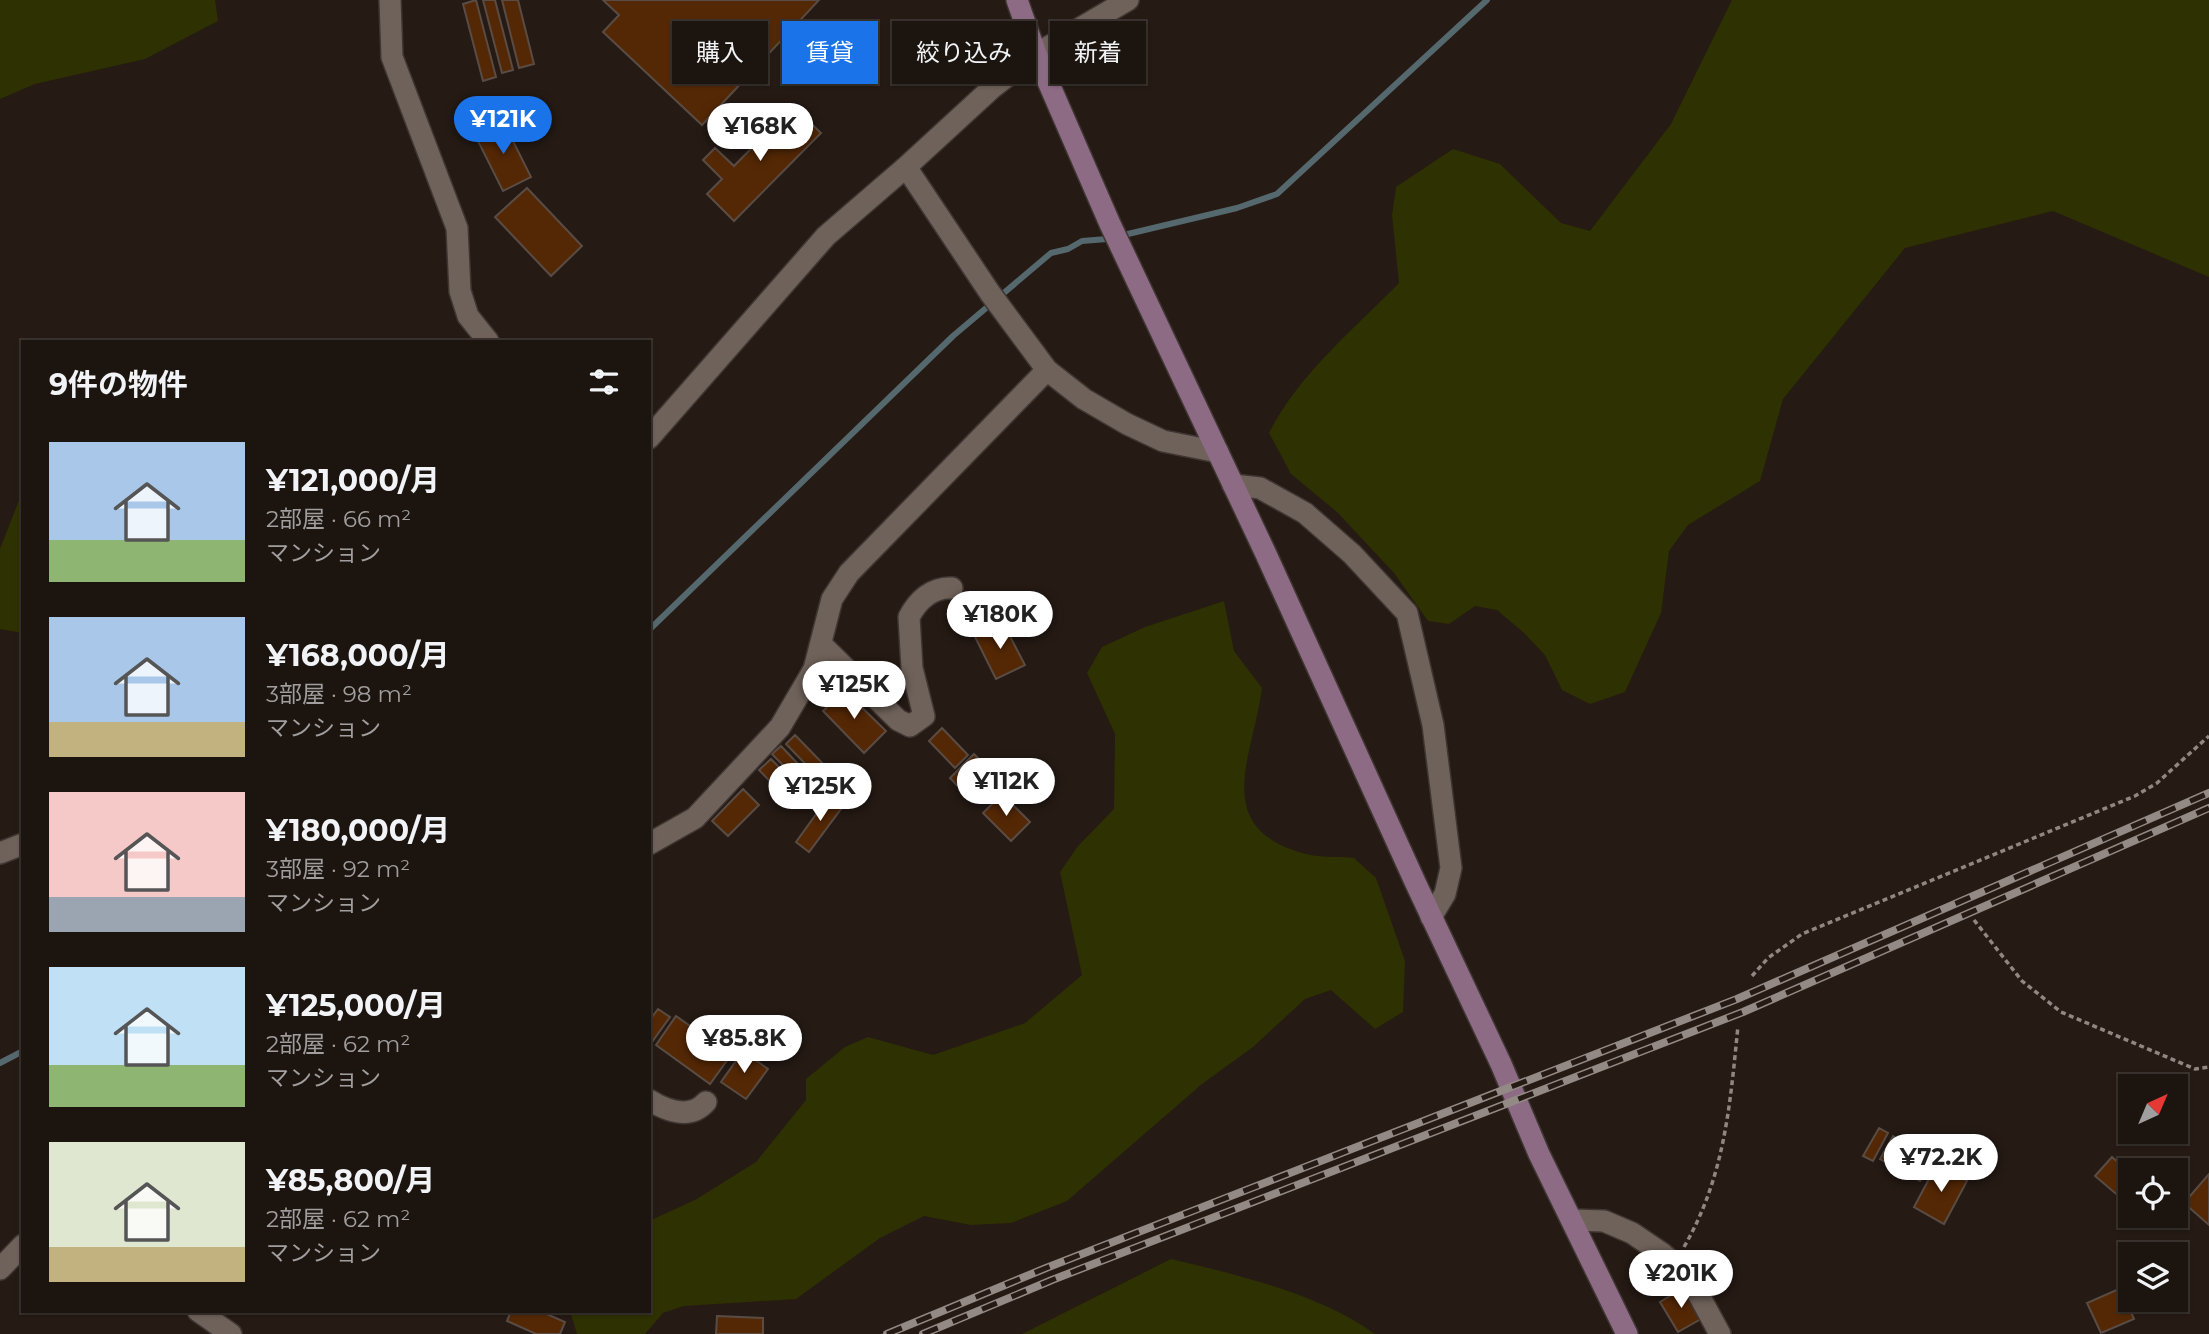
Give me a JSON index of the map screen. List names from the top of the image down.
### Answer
{
  "north": "top right",
  "page": {
    "chip": [
      "購入",
      "賃貸",
      "絞り込み",
      "新着"
    ],
    "price": [
      "¥121K",
      "¥168K",
      "¥180K",
      "¥125K",
      "¥112K",
      "¥125K",
      "¥85.8K",
      "¥72.2K",
      "¥201K"
    ],
    "heading": "9件の物件",
    "list": [
      {
        "name": "¥121,000/月",
        "note": "2部屋 · 66 m² · マンション"
      },
      {
        "name": "¥168,000/月",
        "note": "3部屋 · 98 m² · マンション"
      },
      {
        "name": "¥180,000/月",
        "note": "3部屋 · 92 m² · マンション"
      },
      {
        "name": "¥125,000/月",
        "note": "2部屋 · 62 m² · マンション"
      },
      {
        "name": "¥85,800/月",
        "note": "2部屋 · 62 m² · マンション"
      }
    ]
  }
}
